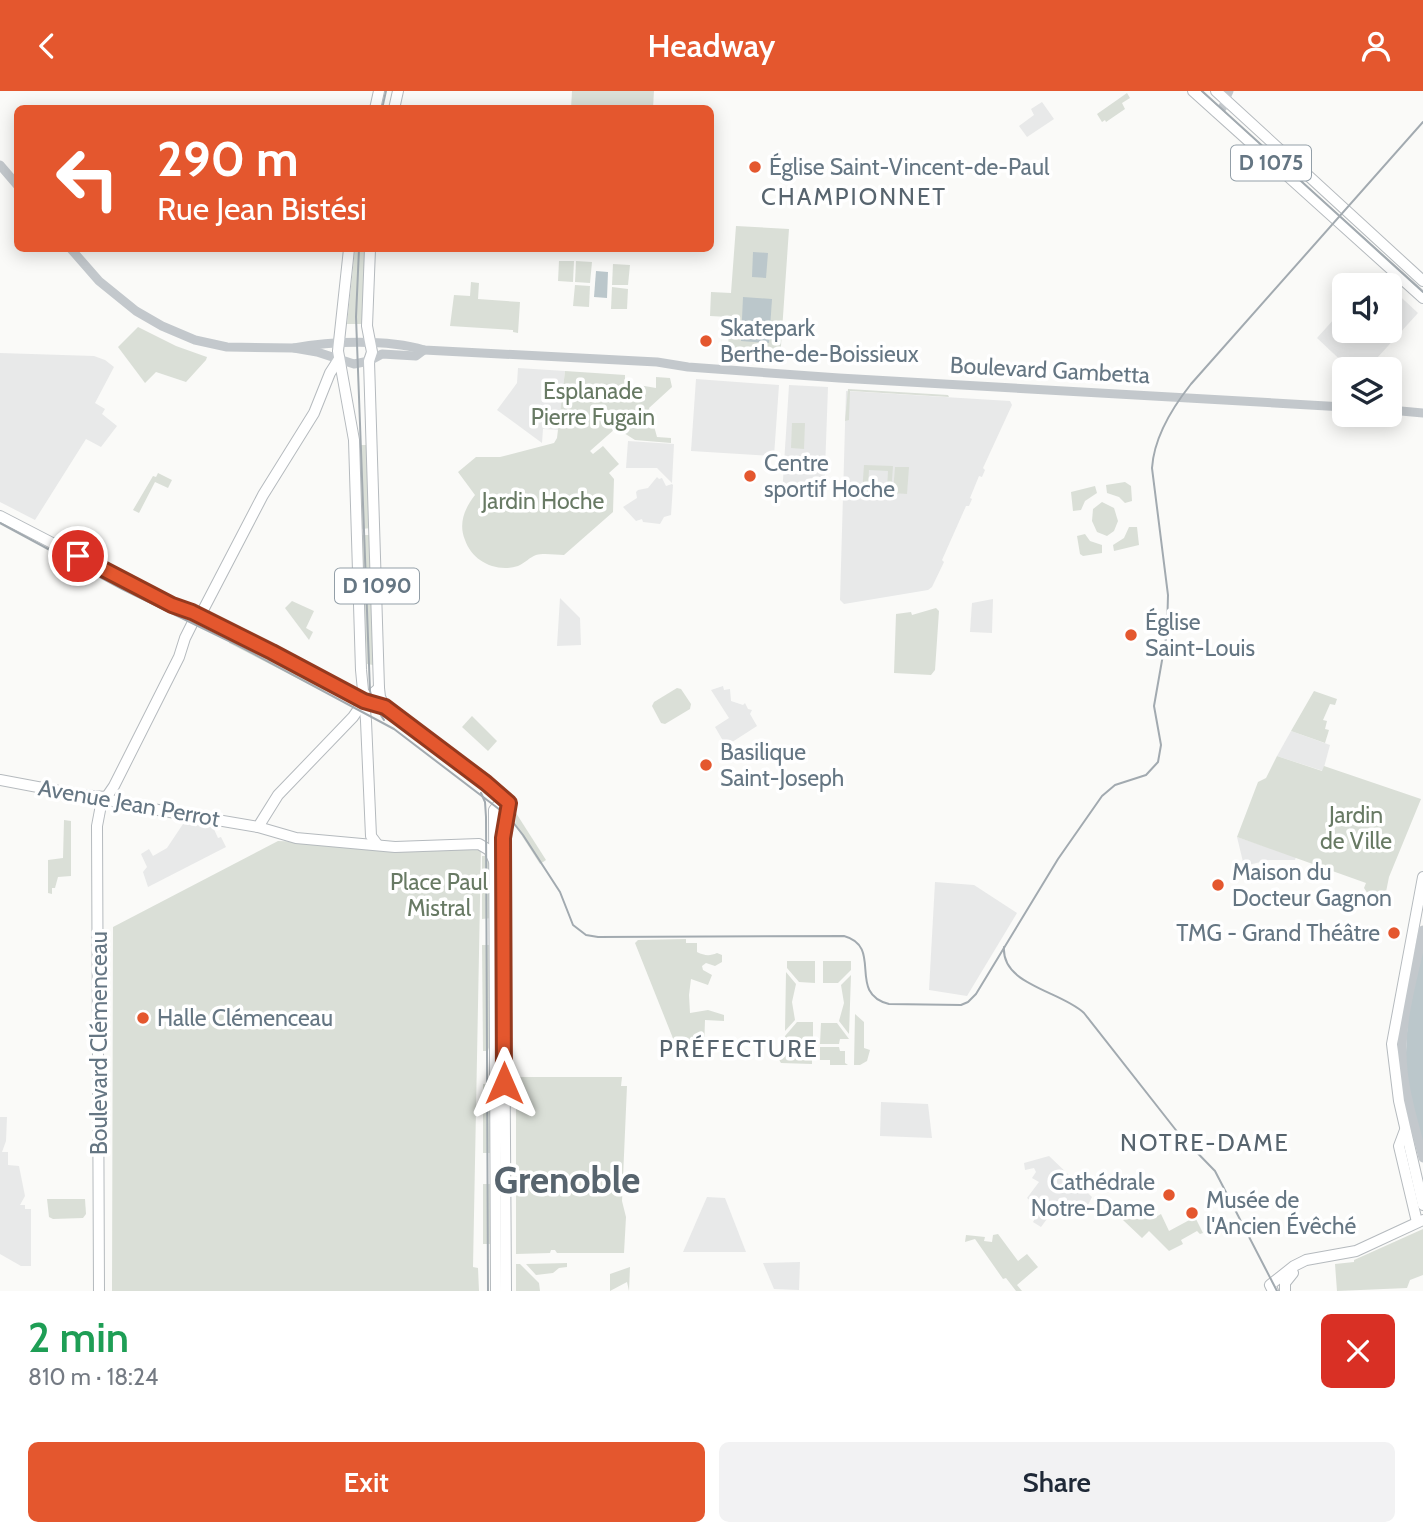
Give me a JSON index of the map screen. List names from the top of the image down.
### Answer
{
  "streets": {
    "main road": [
      "D 1075",
      "D 1090",
      "Avenue Jean Perrot",
      "Boulevard Clémenceau"
    ],
    "street": ["Boulevard Gambetta"]
  },
  "crossings": [
    ["Boulevard Gambetta", "D 1090"],
    ["Boulevard Gambetta", "Boulevard Clémenceau"],
    ["D 1090", "Boulevard Clémenceau"],
    ["Avenue Jean Perrot", "Boulevard Clémenceau"]
  ],
  "districts": [
    "CHAMPIONNET",
    "PRÉFECTURE",
    "NOTRE-DAME",
    "Grenoble"
  ],
  "parks": [
    "Esplanade Pierre Fugain",
    "Jardin Hoche",
    "Jardin de Ville",
    "Place Paul Mistral"
  ],
  "places": [
    "Église Saint-Vincent-de-Paul",
    "Skatepark Berthe-de-Boissieux",
    "Centre sportif Hoche",
    "Église Saint-Louis",
    "Basilique Saint-Joseph",
    "Maison du Docteur Gagnon",
    "TMG - Grand Théâtre",
    "Halle Clémenceau",
    "Cathédrale Notre-Dame",
    "Musée de l'Ancien Évêché"
  ],
  "page": {
    "header": "Headway",
    "turn": ["290 m", "Rue Jean Bistési"],
    "heading": ["2 min", "810 m · 18:24"],
    "buttons": ["Exit", "Share"]
  }
}
